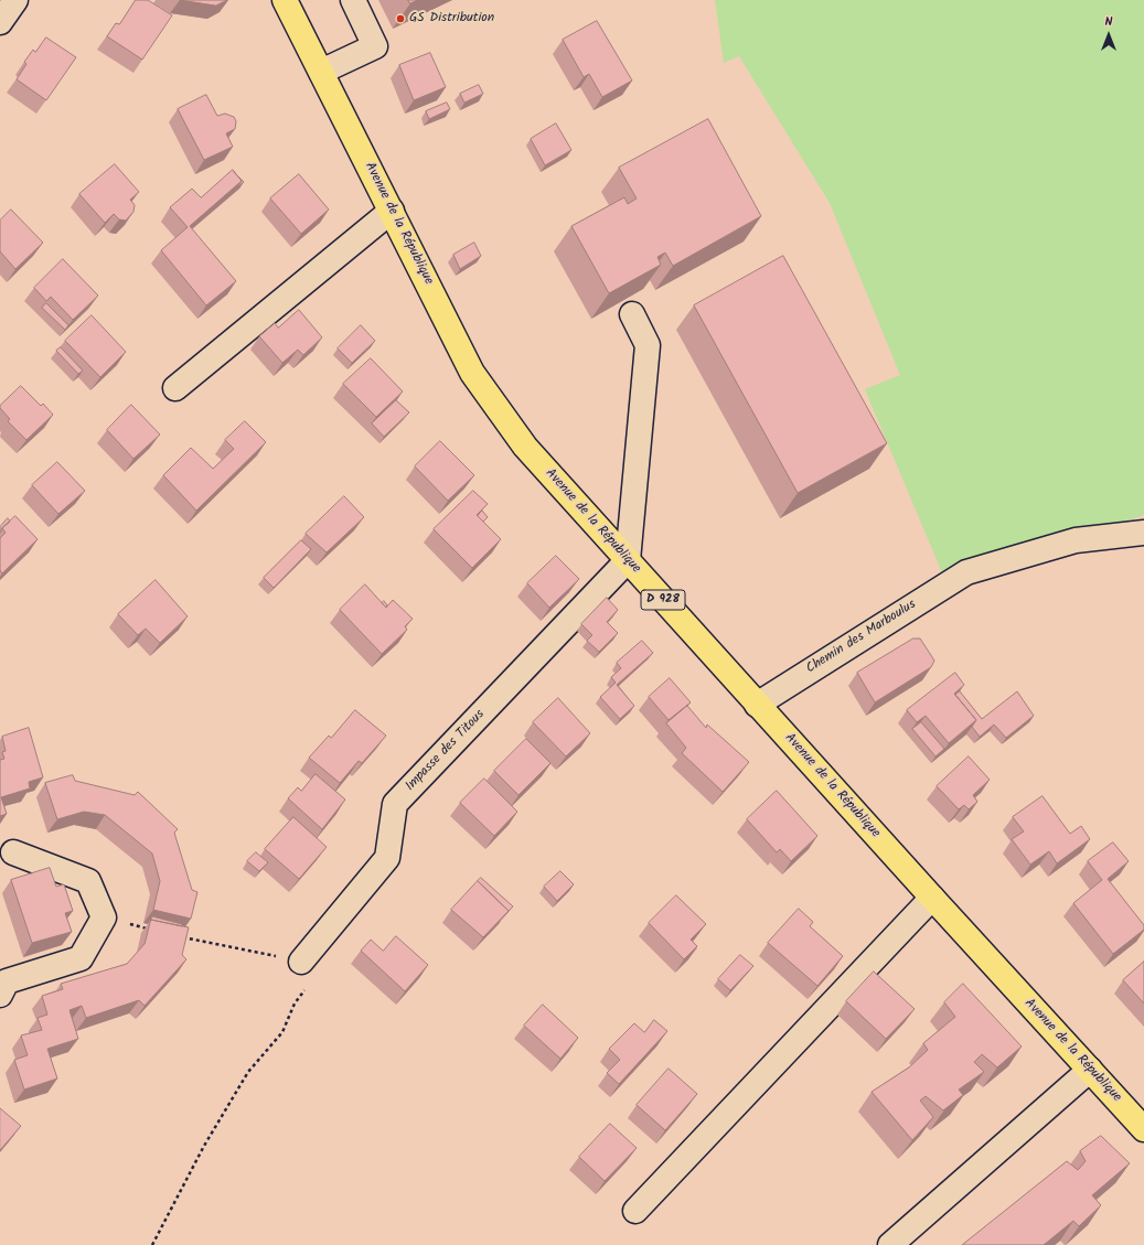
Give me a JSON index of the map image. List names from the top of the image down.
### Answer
{
  "streets": {
    "main road": ["Avenue de la République", "D 928"],
    "street": ["Chemin des Marboulus", "Impasse des Titous"]
  },
  "crossings": [
    ["Avenue de la République", "Chemin des Marboulus"],
    ["Avenue de la République", "Impasse des Titous"]
  ],
  "places": ["GS Distribution"],
  "north": "top"
}
